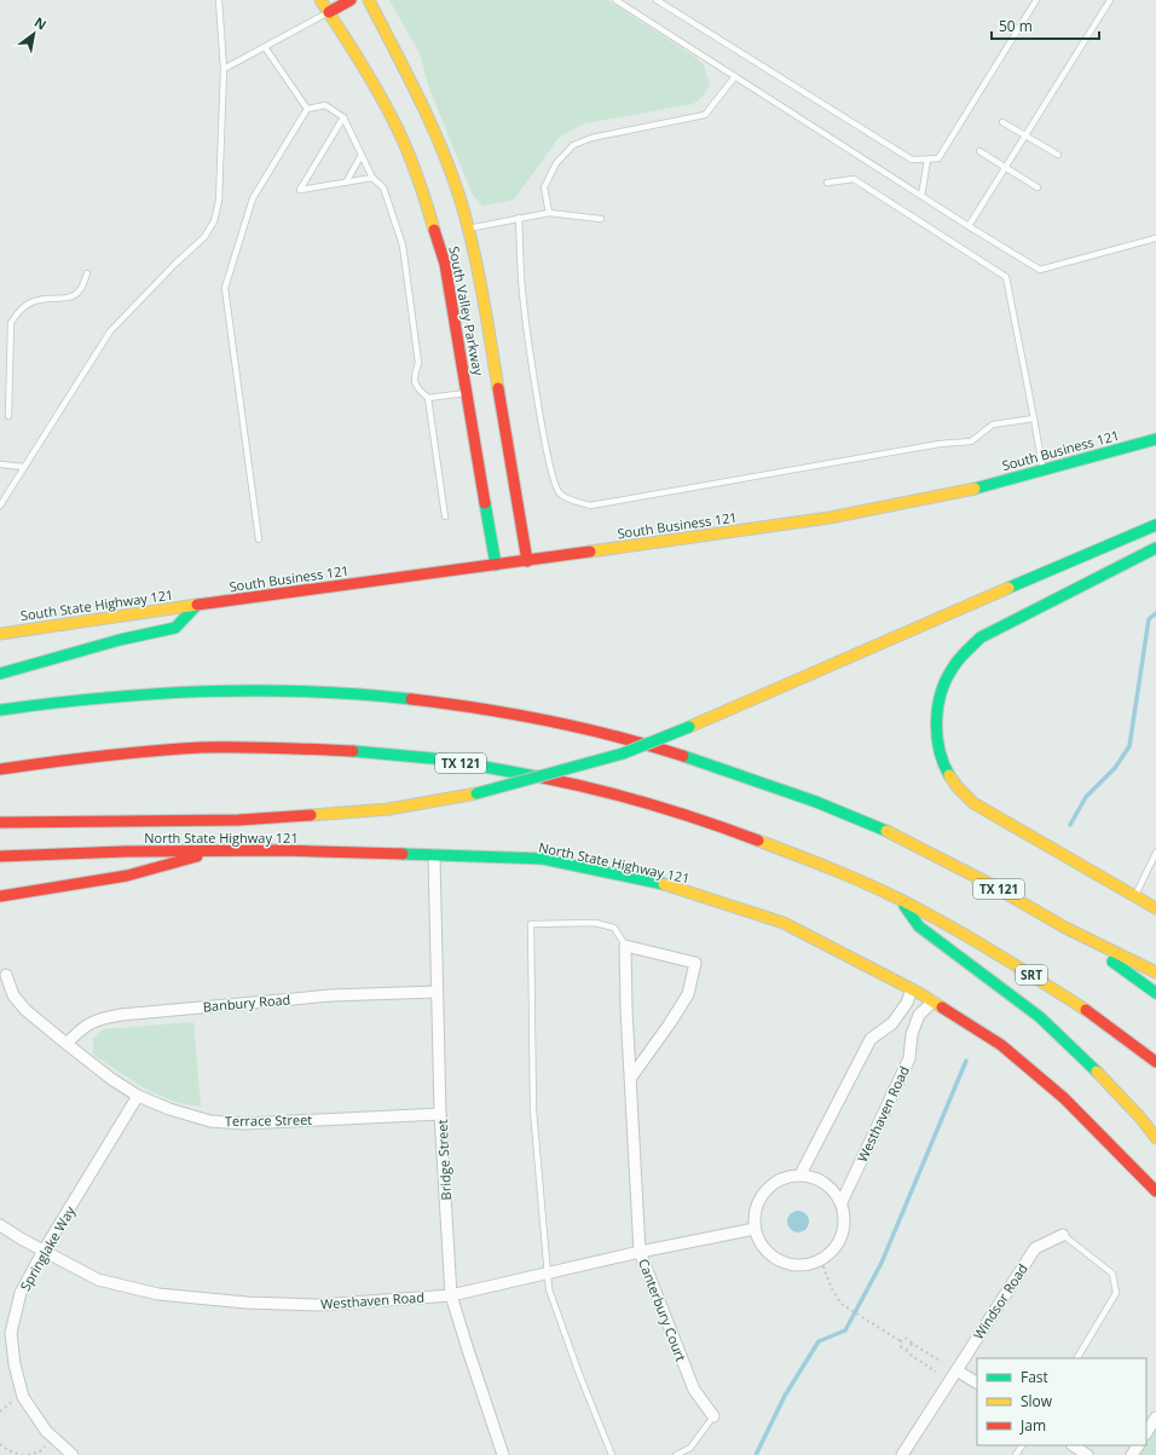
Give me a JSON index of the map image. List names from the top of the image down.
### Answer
{
  "streets": {
    "main road": [
      "South Valley Parkway",
      "South Business 121",
      "South State Highway 121",
      "TX 121",
      "North State Highway 121",
      "SRT"
    ],
    "street": [
      "Banbury Road",
      "Westhaven Road",
      "Terrace Street",
      "Bridge Street",
      "Springlake Way",
      "Windsor Road",
      "Canterbury Court"
    ]
  },
  "crossings": [
    ["South Valley Parkway", "South Business 121"],
    ["South Business 121", "South State Highway 121"],
    ["TX 121", "SRT"],
    ["North State Highway 121", "Westhaven Road"],
    ["North State Highway 121", "Bridge Street"],
    ["Banbury Road", "Terrace Street"],
    ["Banbury Road", "Bridge Street"],
    ["Westhaven Road", "Bridge Street"],
    ["Westhaven Road", "Springlake Way"],
    ["Westhaven Road", "Canterbury Court"],
    ["Terrace Street", "Bridge Street"],
    ["Terrace Street", "Springlake Way"]
  ],
  "legend": ["Fast", "Slow", "Jam"],
  "scale_bar": "50 m",
  "north": "top right"
}
